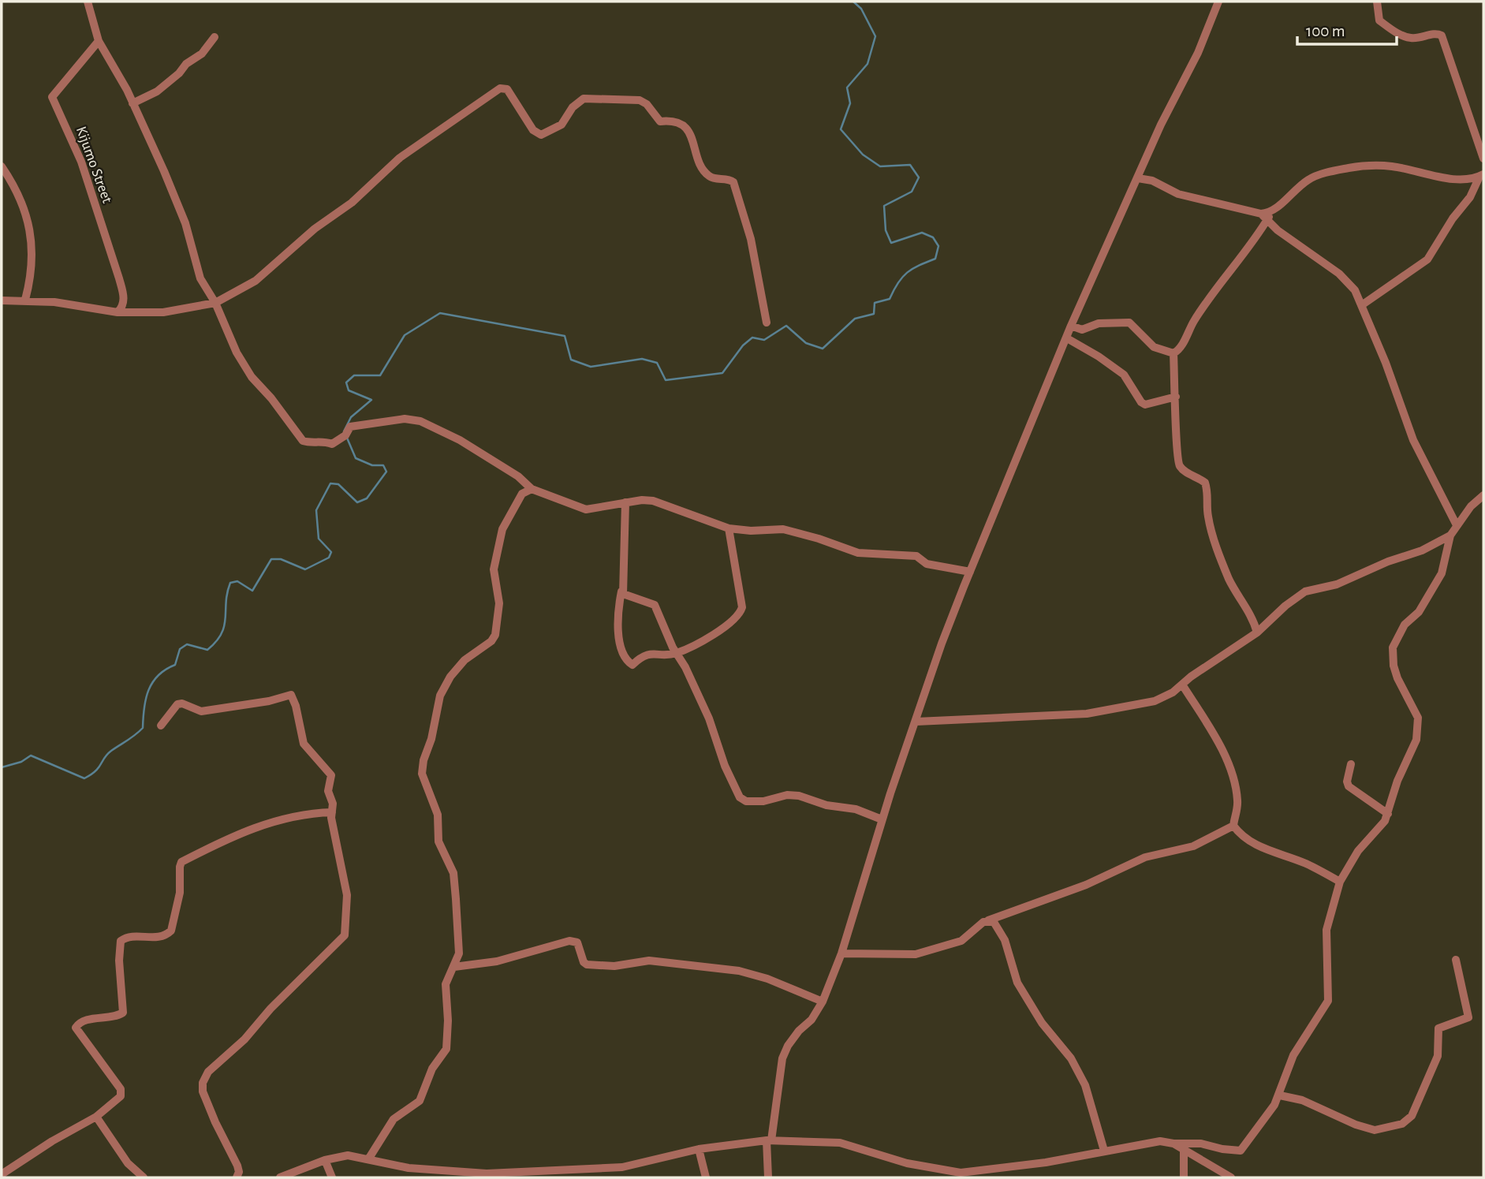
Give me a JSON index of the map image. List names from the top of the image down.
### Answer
{
  "streets": {
    "street": ["Kijumo Street"]
  },
  "scale_bar": "100 m"
}
